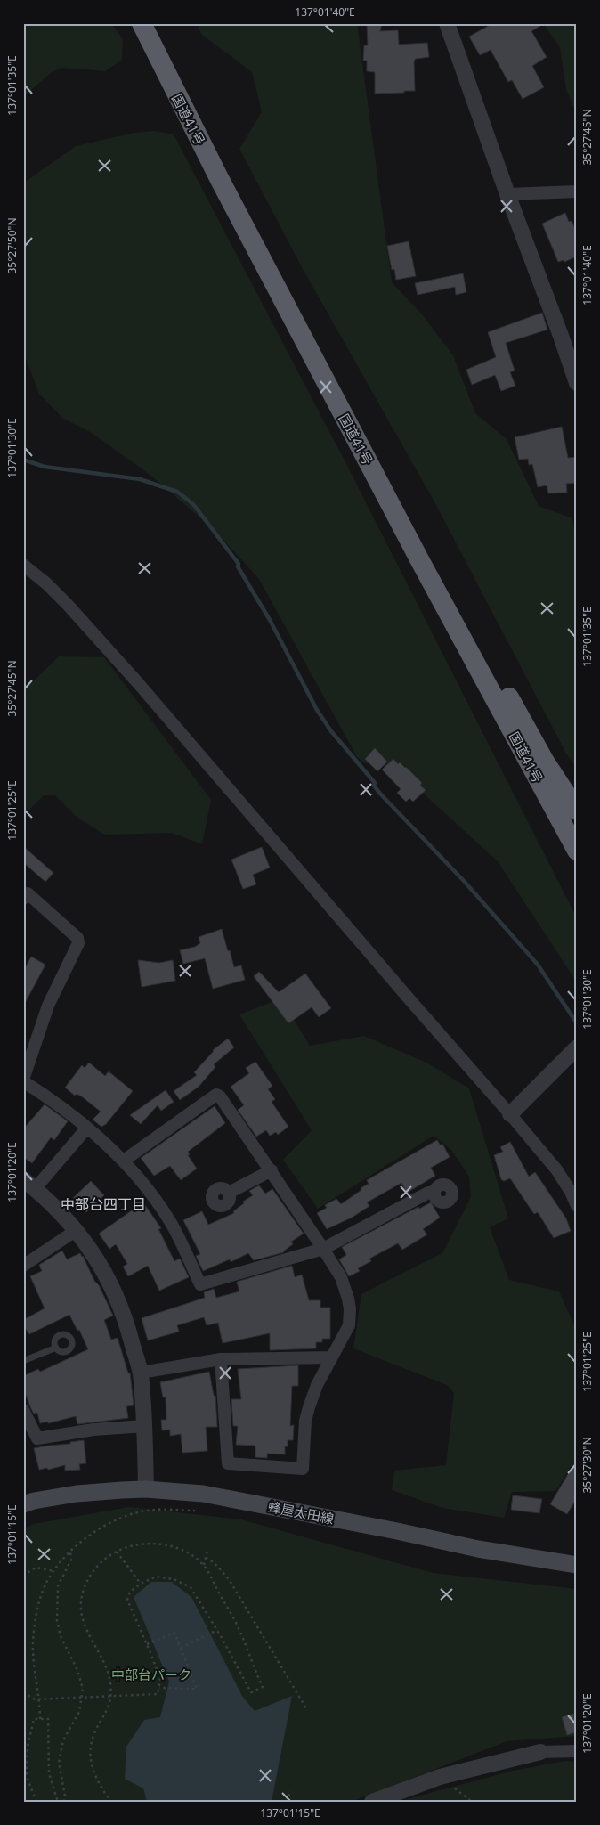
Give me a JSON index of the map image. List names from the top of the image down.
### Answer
{
  "streets": {
    "highway": ["国道41号"],
    "main road": ["蜂屋太田線"]
  },
  "districts": ["中部台四丁目"],
  "parks": ["中部台パーク"],
  "coordinates": [
    "137°01'40\"E",
    "137°01'35\"E",
    "35°27'45\"N",
    "35°27'50\"N",
    "137°01'30\"E",
    "137°01'25\"E",
    "137°01'20\"E",
    "35°27'30\"N",
    "137°01'15\"E"
  ]
}
